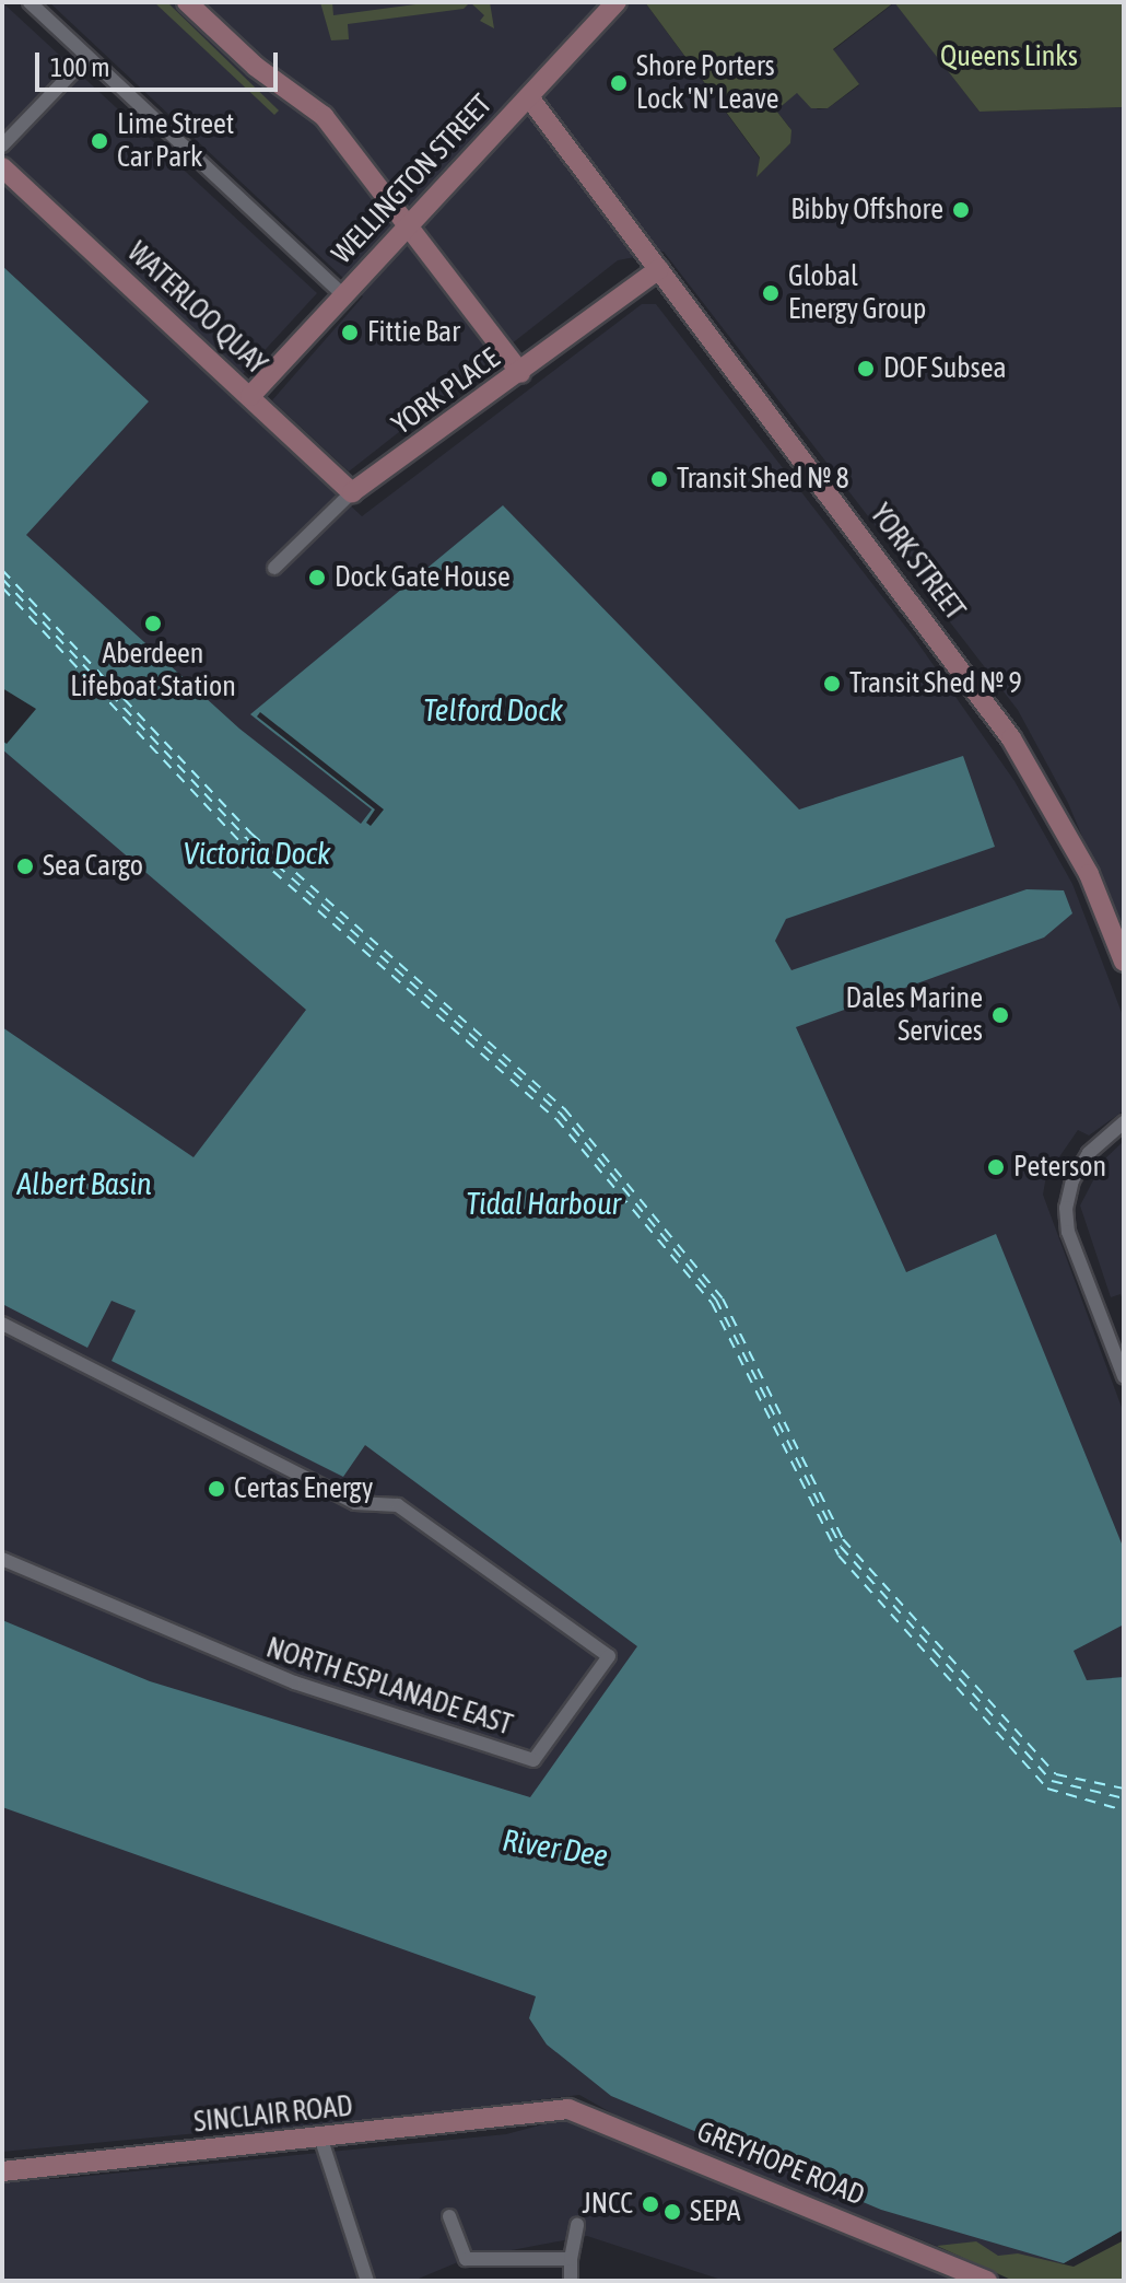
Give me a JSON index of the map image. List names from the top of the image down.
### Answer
{
  "streets": {
    "street": [
      "WELLINGTON STREET",
      "WATERLOO QUAY",
      "YORK PLACE",
      "YORK STREET",
      "NORTH ESPLANADE EAST",
      "SINCLAIR ROAD",
      "GREYHOPE ROAD"
    ]
  },
  "crossings": [
    ["WELLINGTON STREET", "WATERLOO QUAY"],
    ["WELLINGTON STREET", "YORK STREET"],
    ["WATERLOO QUAY", "YORK PLACE"],
    ["YORK PLACE", "YORK STREET"],
    ["SINCLAIR ROAD", "GREYHOPE ROAD"]
  ],
  "water": [
    "Telford Dock",
    "Victoria Dock",
    "Albert Basin",
    "Tidal Harbour",
    "River Dee"
  ],
  "parks": ["Queens Links"],
  "places": [
    "Shore Porters Lock 'N' Leave",
    "Lime Street Car Park",
    "Bibby Offshore",
    "Global Energy Group",
    "Fittie Bar",
    "DOF Subsea",
    "Transit Shed № 8",
    "Dock Gate House",
    "Aberdeen Lifeboat Station",
    "Transit Shed № 9",
    "Sea Cargo",
    "Dales Marine Services",
    "Peterson",
    "Certas Energy",
    "JNCC",
    "SEPA"
  ],
  "scale_bar": "100 m"
}
